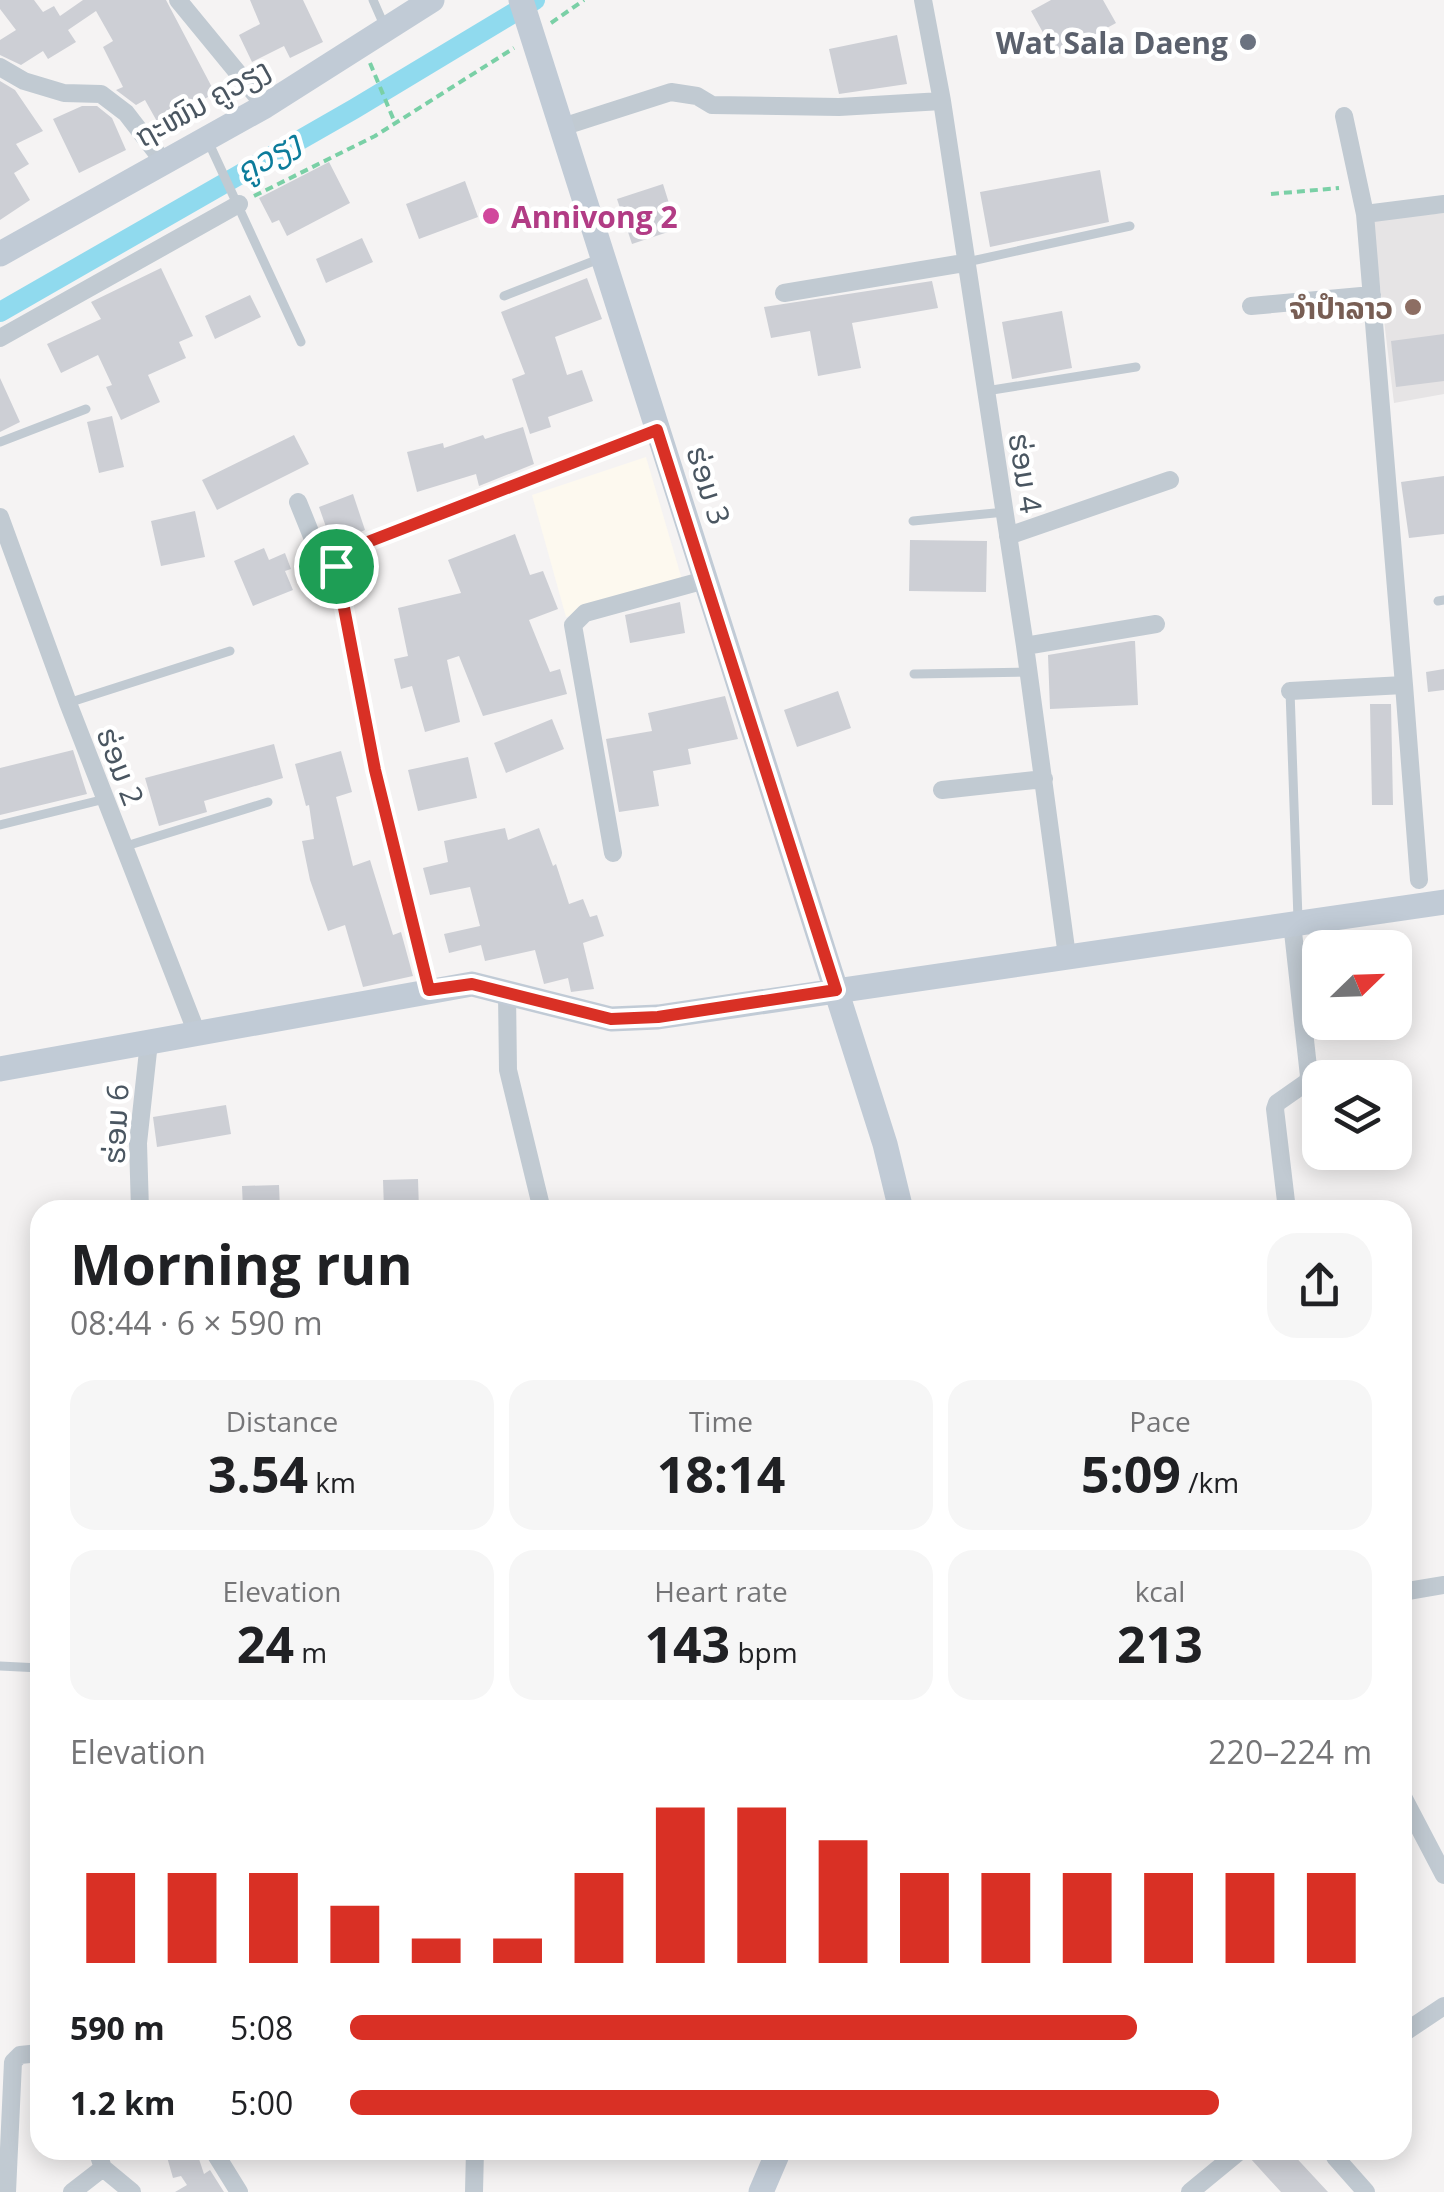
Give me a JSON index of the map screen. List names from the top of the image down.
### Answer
{
  "streets": {
    "street": [
      "ຖະໜົນ ຄູວຽງ",
      "ຮ່ອມ 4",
      "ຮ່ອມ 3",
      "ຮ່ອມ 2",
      "ຮ່ອມ 6"
    ]
  },
  "water": ["ຄູວຽງ"],
  "places": ["Wat Sala Daeng", "Annivong 2", "ຈຳປຳລາວ"],
  "north": "top right",
  "page": {
    "heading": ["Morning run", "08:44 · 6 × 590 m"],
    "stats": [
      ["Distance", "3.54 km"],
      ["Time", "18:14"],
      ["Pace", "5:09 /km"],
      ["Elevation", "24 m"],
      ["Heart rate", "143 bpm"],
      ["kcal", "213"]
    ],
    "chart": ["Elevation", "220–224 m"],
    "list": [
      {
        "name": "590 m",
        "note": "5:08"
      },
      {
        "name": "1.2 km",
        "note": "5:00"
      }
    ]
  }
}
